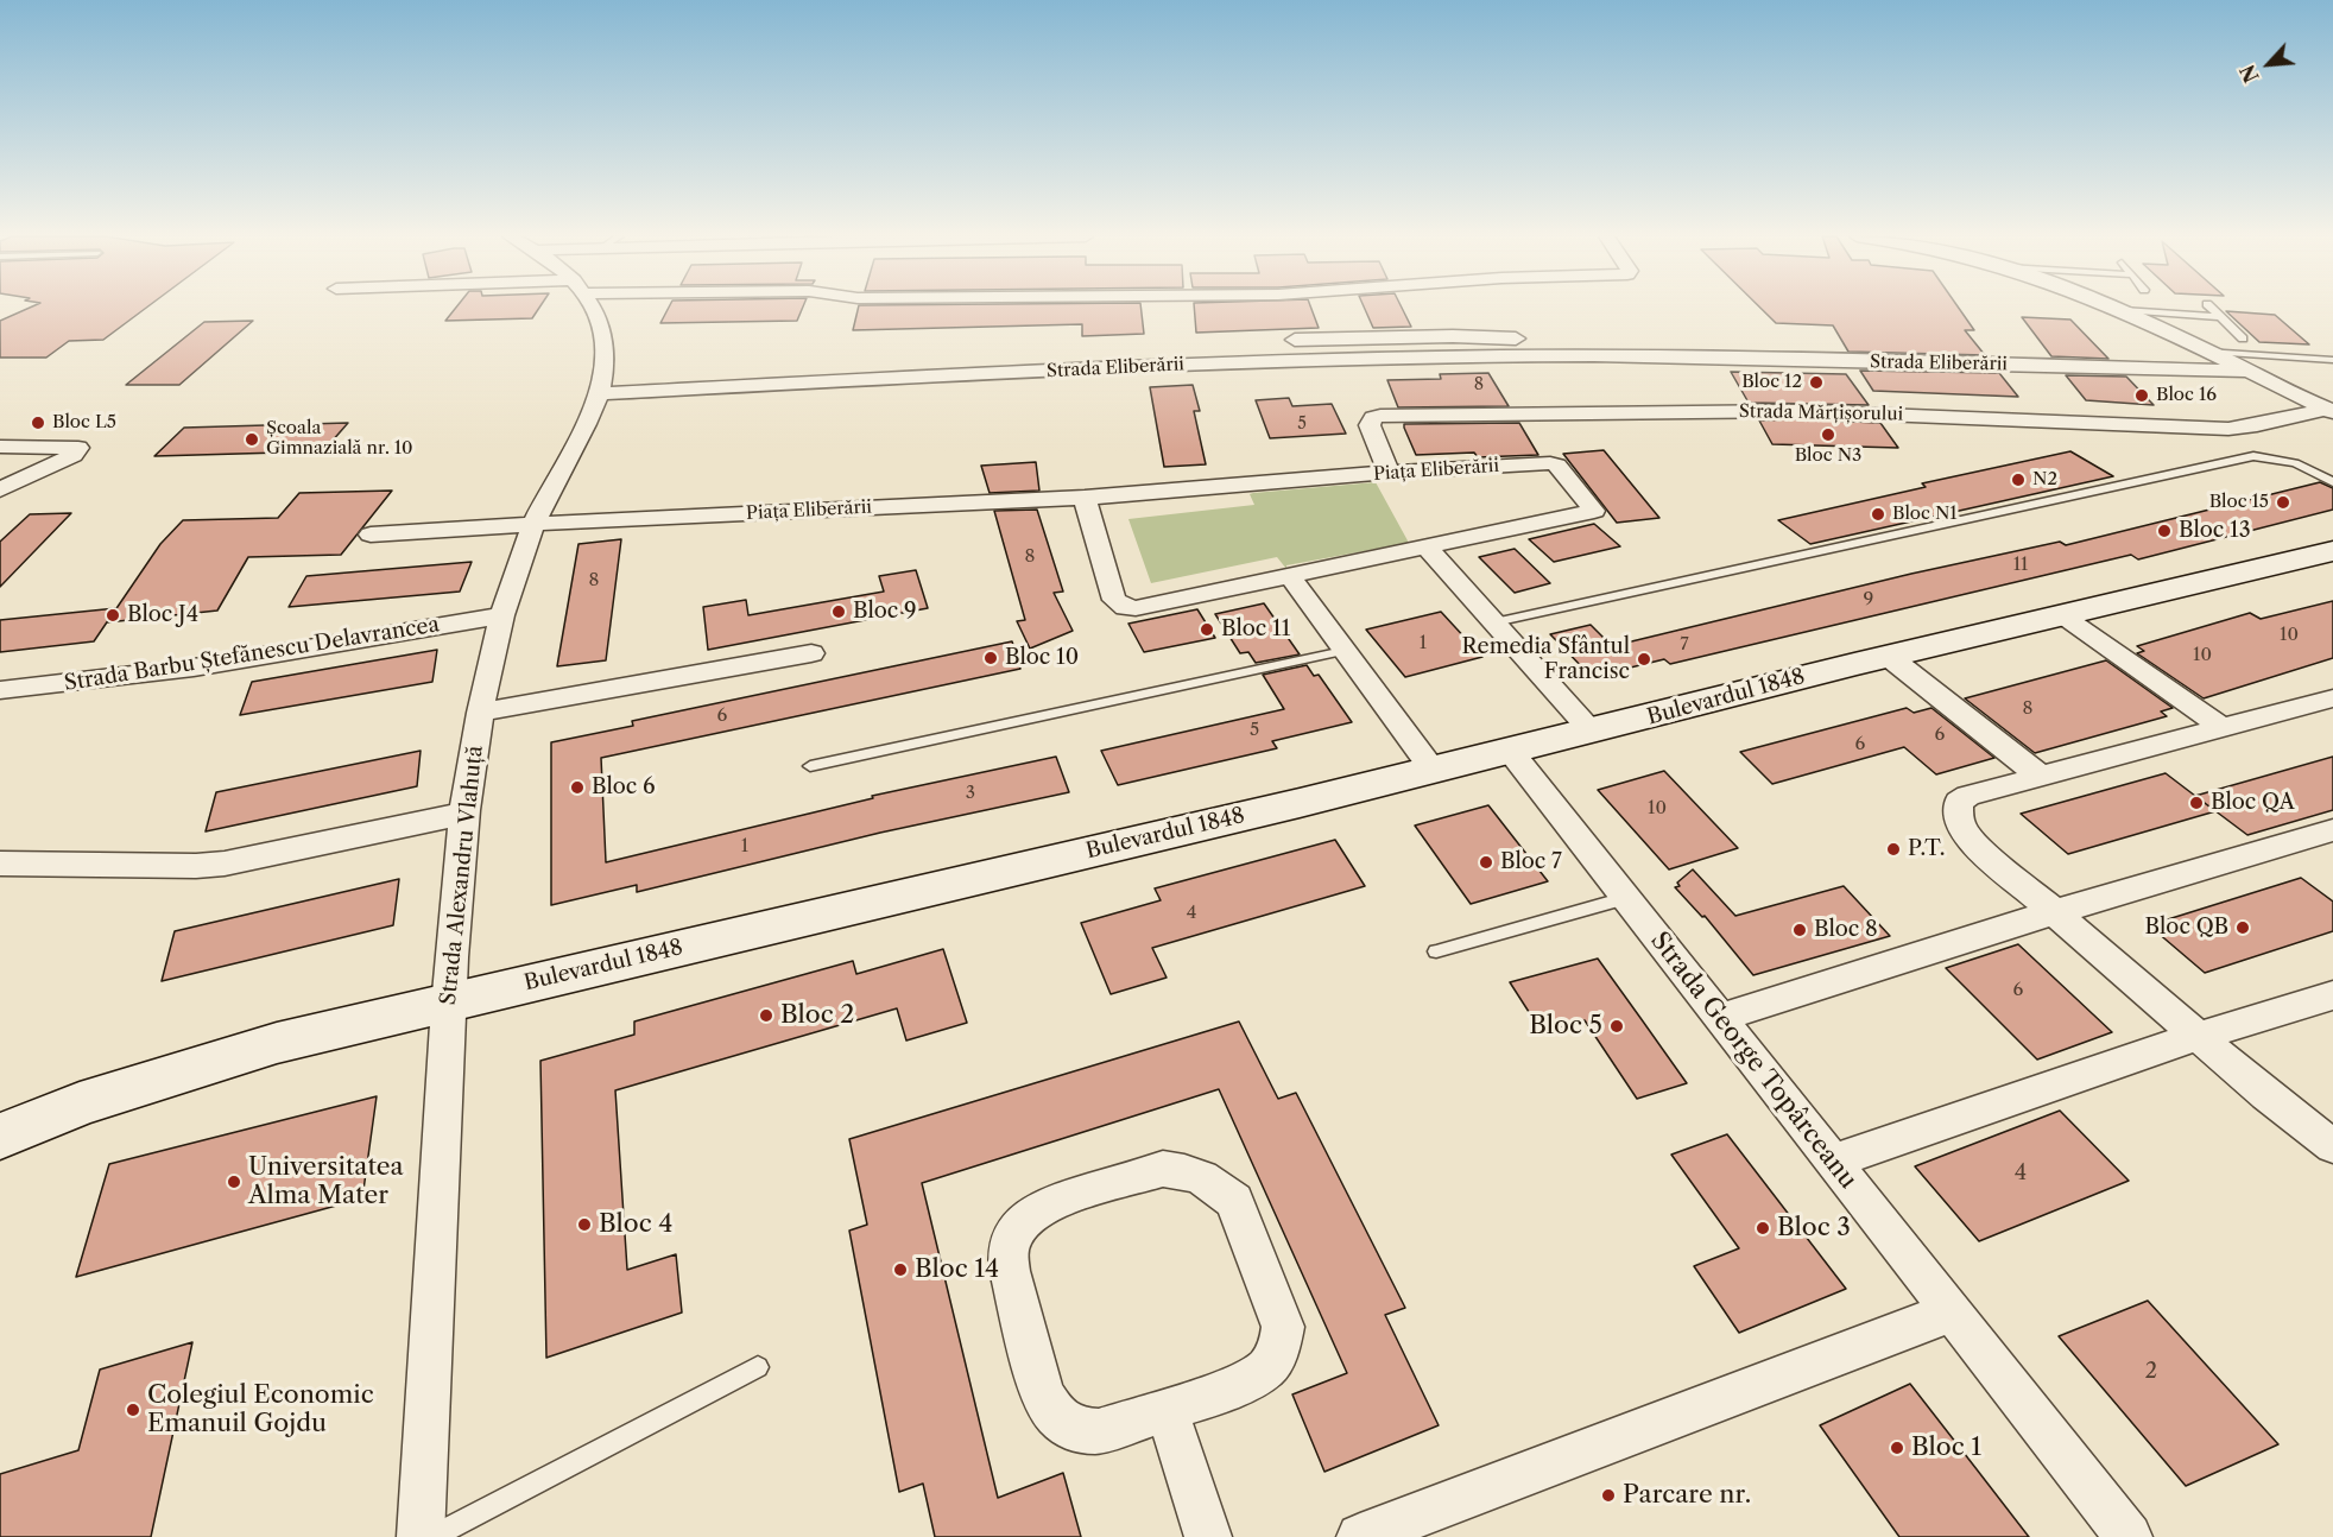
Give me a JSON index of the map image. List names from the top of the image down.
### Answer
{
  "streets": {
    "street": [
      "Strada Eliberării",
      "Strada Mărțișorului",
      "Piața Eliberării",
      "Strada Barbu Ștefănescu Delavrancea",
      "Bulevardul 1848",
      "Strada Alexandru Vlahuță",
      "Strada George Topârceanu"
    ]
  },
  "crossings": [
    ["Strada Eliberării", "Strada Alexandru Vlahuță"],
    ["Strada Mărțișorului", "Piața Eliberării"],
    ["Piața Eliberării", "Strada Alexandru Vlahuță"],
    ["Strada Barbu Ștefănescu Delavrancea", "Strada Alexandru Vlahuță"],
    ["Bulevardul 1848", "Strada Alexandru Vlahuță"],
    ["Bulevardul 1848", "Strada George Topârceanu"]
  ],
  "places": [
    "Bloc 12",
    "Bloc 16",
    "Bloc L5",
    "Bloc N3",
    "Școala Gimnazială nr. 10",
    "N2",
    "Bloc 15",
    "Bloc N1",
    "Bloc 13",
    "Bloc 9",
    "Bloc J4",
    "Bloc 11",
    "Bloc 10",
    "Remedia Sfântul Francisc",
    "Bloc 6",
    "Bloc QA",
    "P.T.",
    "Bloc 7",
    "Bloc QB",
    "Bloc 8",
    "Bloc 2",
    "Bloc 5",
    "Universitatea Alma Mater",
    "Bloc 4",
    "Bloc 3",
    "Bloc 14",
    "Colegiul Economic Emanuil Gojdu",
    "Bloc 1",
    "Parcare nr."
  ],
  "house_numbers": [
    "8",
    "5",
    "8",
    "11",
    "8",
    "9",
    "10",
    "1",
    "7",
    "10",
    "8",
    "6",
    "5",
    "6",
    "6",
    "3",
    "10",
    "1",
    "4",
    "6",
    "4",
    "2"
  ],
  "north": "bottom left"
}
